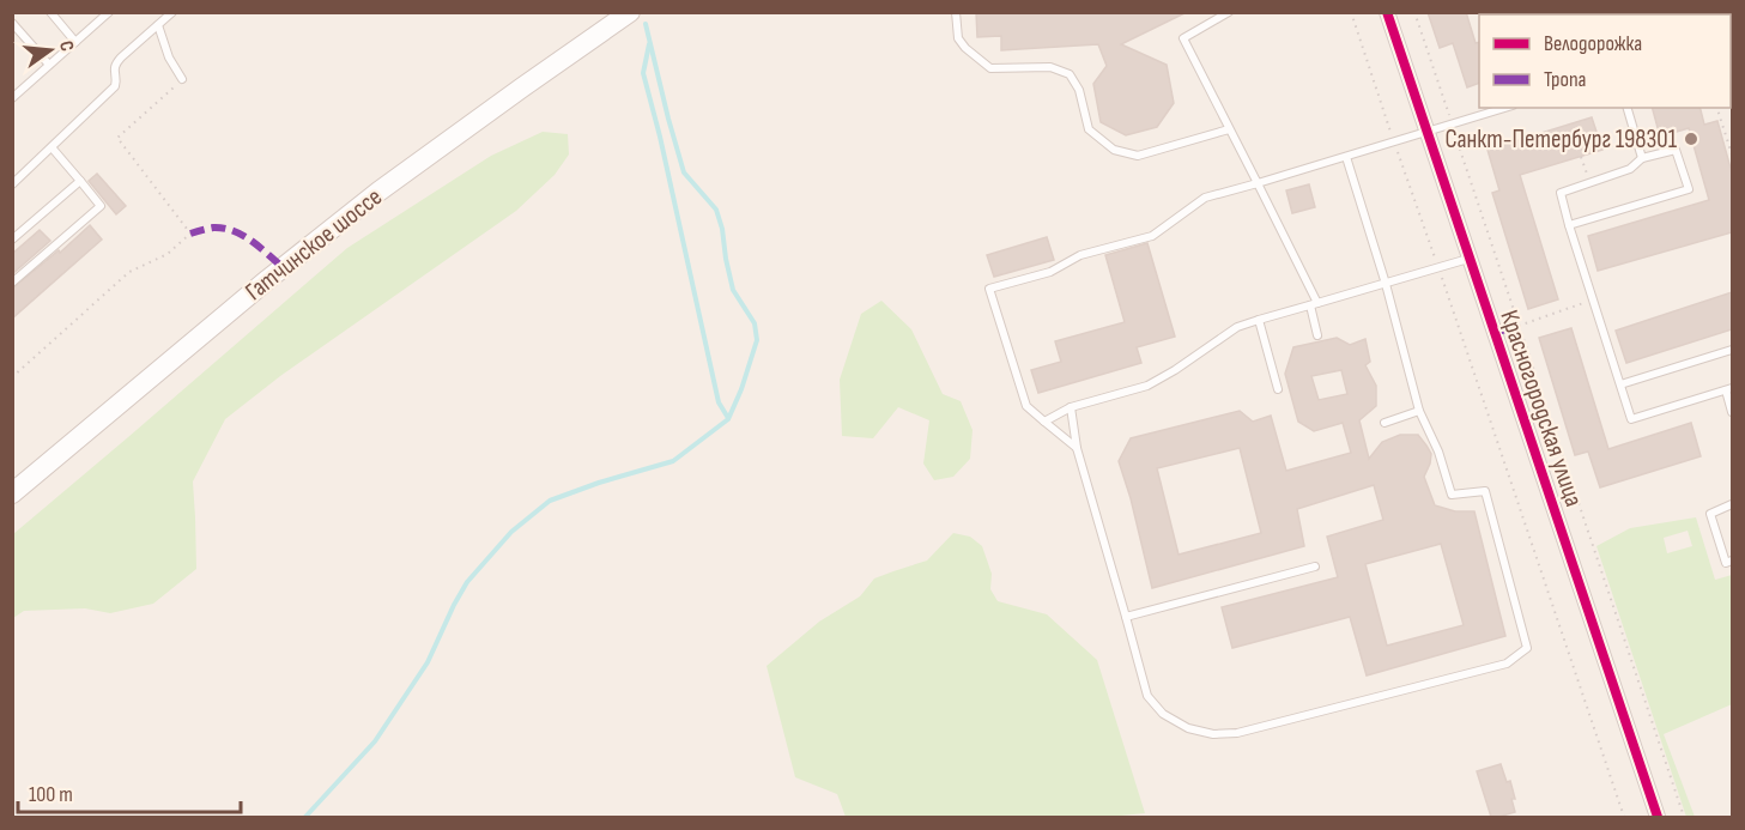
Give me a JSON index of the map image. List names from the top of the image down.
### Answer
{
  "streets": {
    "main road": ["Гатчинское шоссе"],
    "street": ["Красногородская улица"]
  },
  "places": ["Санкт-Петербург 198301"],
  "legend": ["Велодорожка", "Тропа"],
  "scale_bar": "100 m",
  "north": "right"
}
